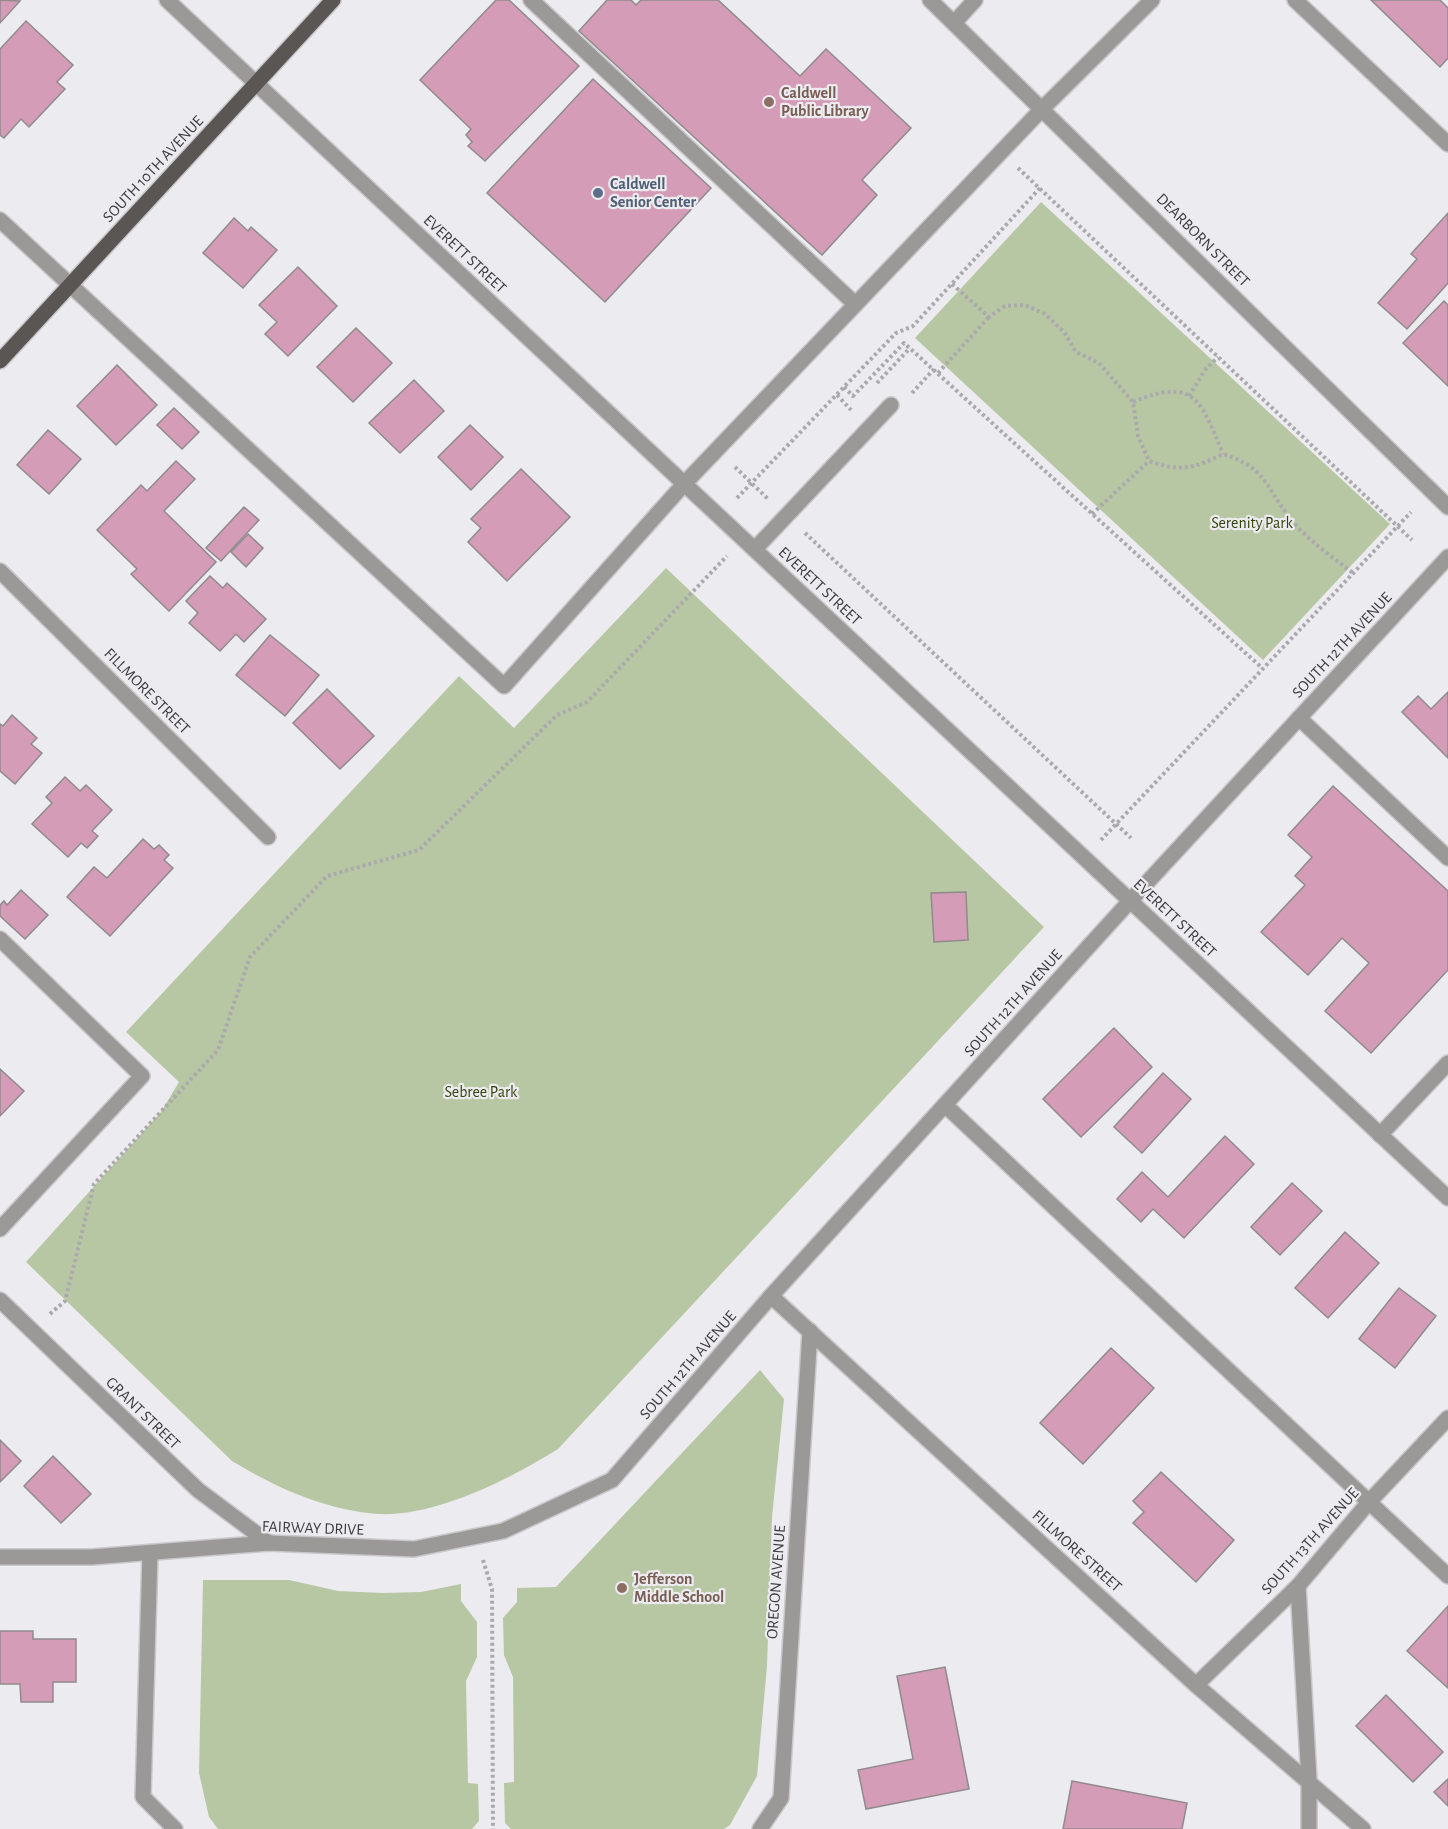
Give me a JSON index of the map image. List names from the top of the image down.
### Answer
{
  "streets": {
    "main road": ["SOUTH 10TH AVENUE"],
    "street": [
      "DEARBORN STREET",
      "EVERETT STREET",
      "SOUTH 12TH AVENUE",
      "FILLMORE STREET",
      "GRANT STREET",
      "FAIRWAY DRIVE",
      "SOUTH 13TH AVENUE",
      "OREGON AVENUE"
    ]
  },
  "crossings": [
    ["SOUTH 10TH AVENUE", "EVERETT STREET"],
    ["EVERETT STREET", "SOUTH 12TH AVENUE"],
    ["SOUTH 12TH AVENUE", "FILLMORE STREET"],
    ["SOUTH 12TH AVENUE", "FAIRWAY DRIVE"],
    ["FILLMORE STREET", "SOUTH 13TH AVENUE"],
    ["FILLMORE STREET", "OREGON AVENUE"],
    ["GRANT STREET", "FAIRWAY DRIVE"]
  ],
  "parks": ["Serenity Park", "Sebree Park"],
  "places": ["Caldwell Public Library", "Caldwell Senior Center", "Jefferson Middle School"]
}
